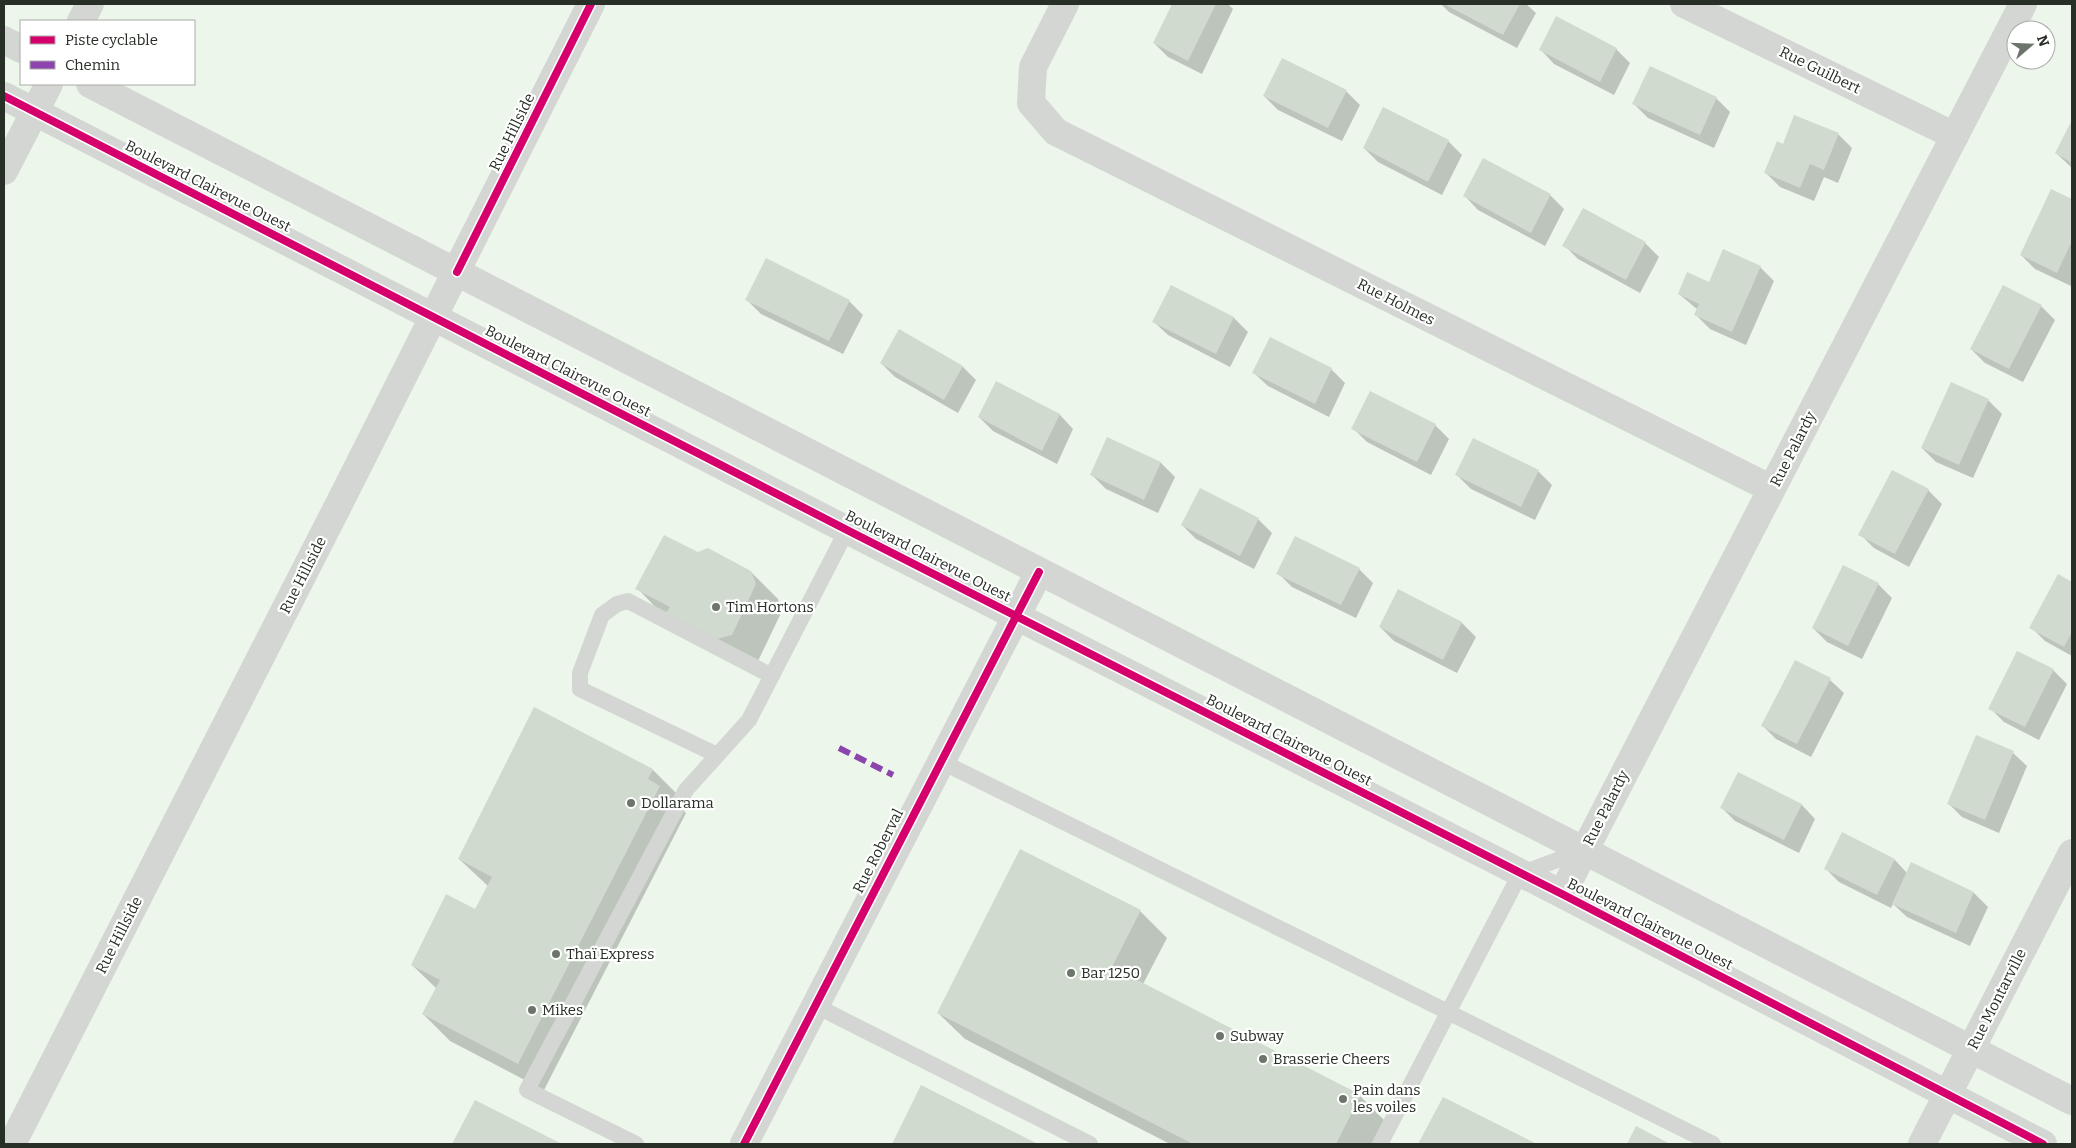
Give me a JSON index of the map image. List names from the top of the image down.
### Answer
{
  "streets": {
    "street": [
      "Rue Guilbert",
      "Rue Hillside",
      "Boulevard Clairevue Ouest",
      "Rue Holmes",
      "Rue Palardy",
      "Rue Roberval",
      "Rue Montarville"
    ]
  },
  "crossings": [
    ["Rue Guilbert", "Rue Palardy"],
    ["Rue Hillside", "Boulevard Clairevue Ouest"],
    ["Boulevard Clairevue Ouest", "Rue Palardy"],
    ["Boulevard Clairevue Ouest", "Rue Roberval"],
    ["Boulevard Clairevue Ouest", "Rue Montarville"],
    ["Rue Holmes", "Rue Palardy"]
  ],
  "places": [
    "Tim Hortons",
    "Dollarama",
    "Thaï Express",
    "Bar 1250",
    "Mikes",
    "Subway",
    "Brasserie Cheers",
    "Pain dans les voiles"
  ],
  "legend": ["Piste cyclable", "Chemin"],
  "north": "right"
}
